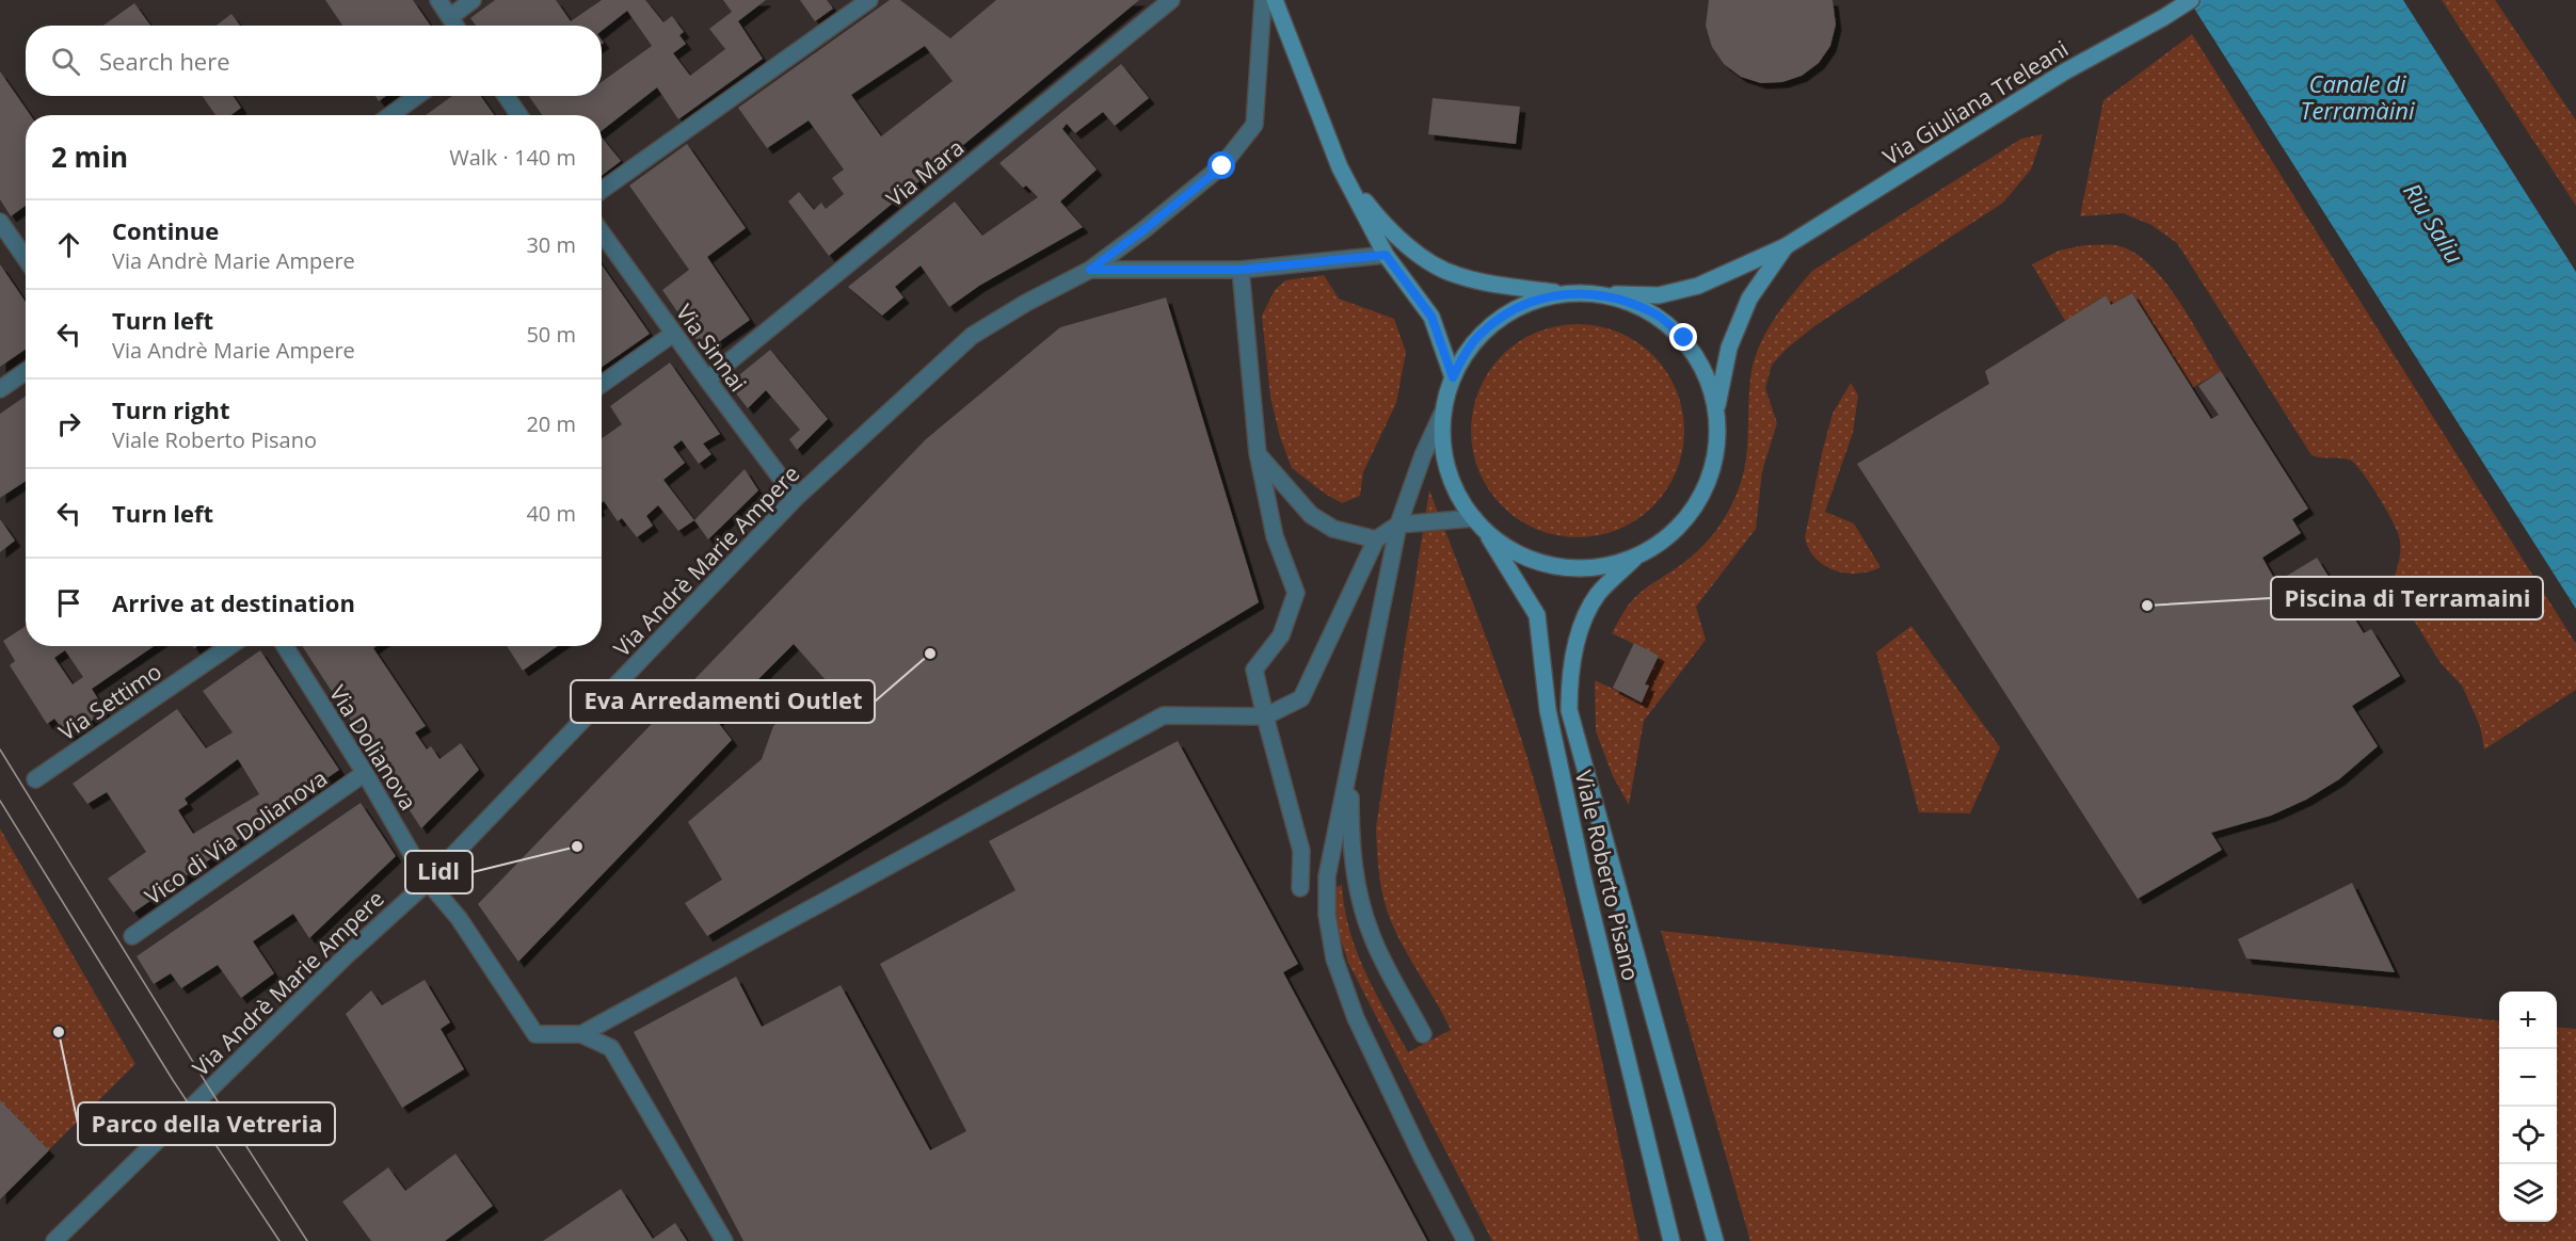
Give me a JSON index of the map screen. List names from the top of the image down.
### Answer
{
  "streets": {
    "main road": ["Via Giuliana Treleani", "Viale Roberto Pisano"],
    "street": [
      "Via Mara",
      "Via Sinnai",
      "Via Andrè Marie Ampere",
      "Via Settimo",
      "Via Dolianova",
      "Vico di Via Dolianova"
    ]
  },
  "crossings": [
    ["Via Mara", "Via Sinnai"],
    ["Via Sinnai", "Via Andrè Marie Ampere"],
    ["Via Andrè Marie Ampere", "Via Dolianova"],
    ["Via Dolianova", "Vico di Via Dolianova"]
  ],
  "water": ["Canale di Terramàini", "Riu Saliu"],
  "places": [
    "Piscina di Terramaini",
    "Eva Arredamenti Outlet",
    "Lidl",
    "Parco della Vetreria"
  ],
  "page": {
    "search": "Search here",
    "heading": ["2 min", "Walk · 140 m"],
    "list": [
      ["Continue", "Via Andrè Marie Ampere", "30 m"],
      ["Turn left", "Via Andrè Marie Ampere", "50 m"],
      ["Turn right", "Viale Roberto Pisano", "20 m"],
      ["Turn left", "40 m"],
      "Arrive at destination"
    ],
    "map_buttons": ["+", "−"]
  }
}
